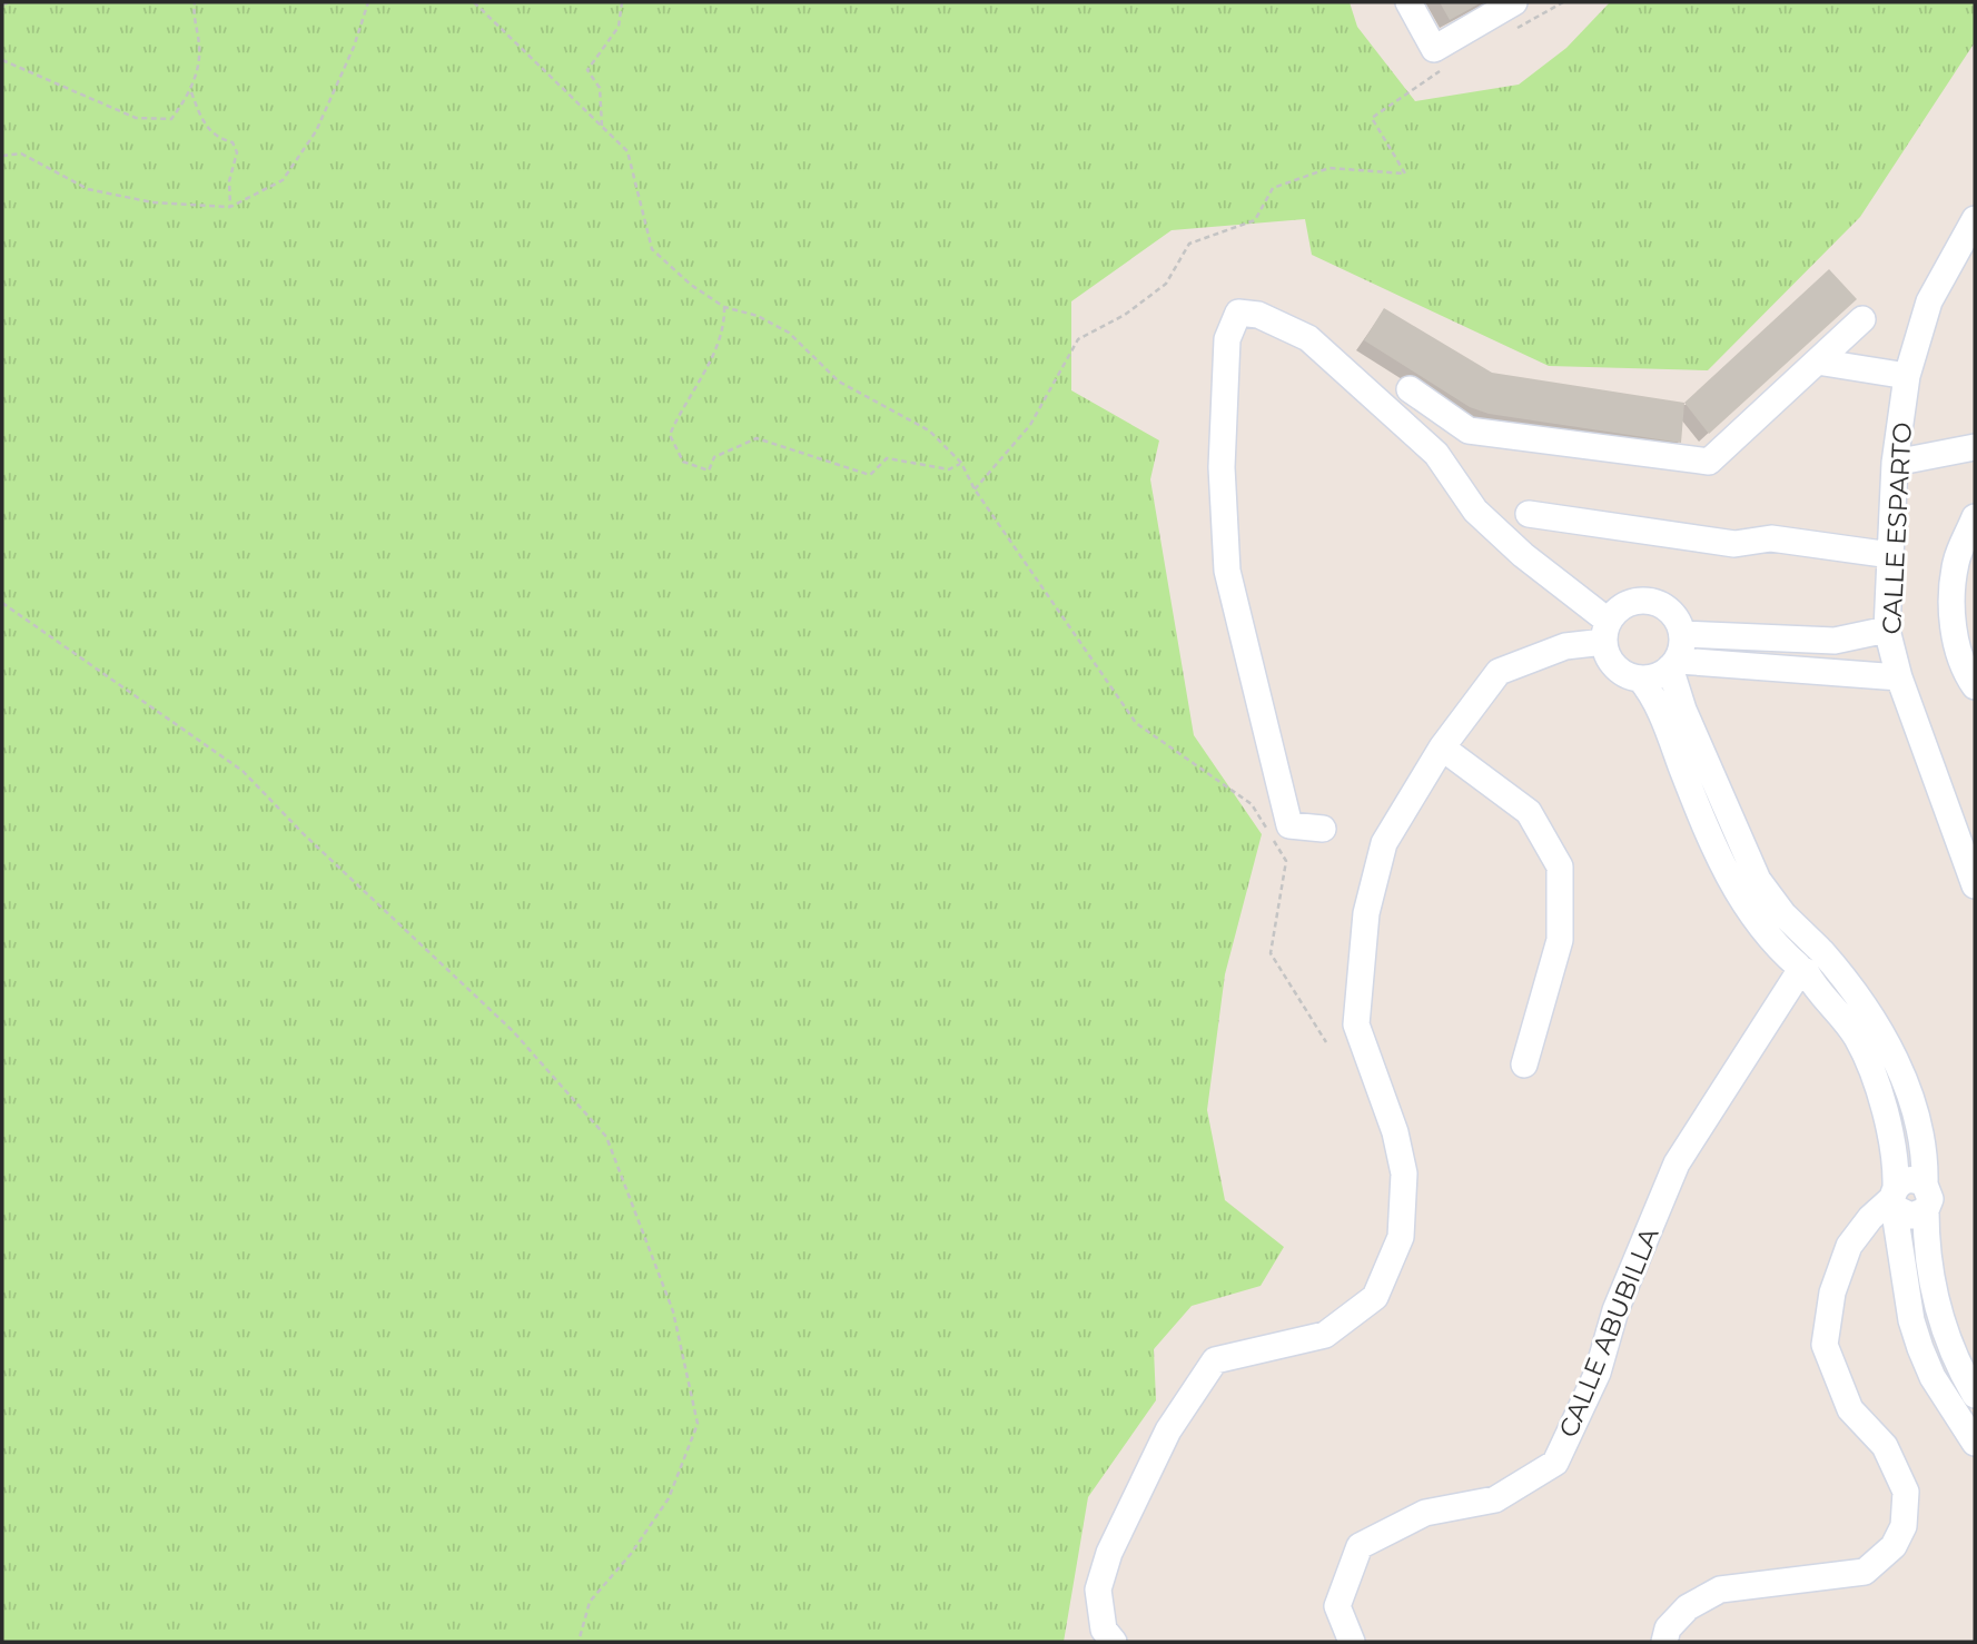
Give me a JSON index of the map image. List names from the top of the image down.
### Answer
{
  "streets": {
    "street": ["CALLE ESPARTO", "CALLE ABUBILLA"]
  }
}
